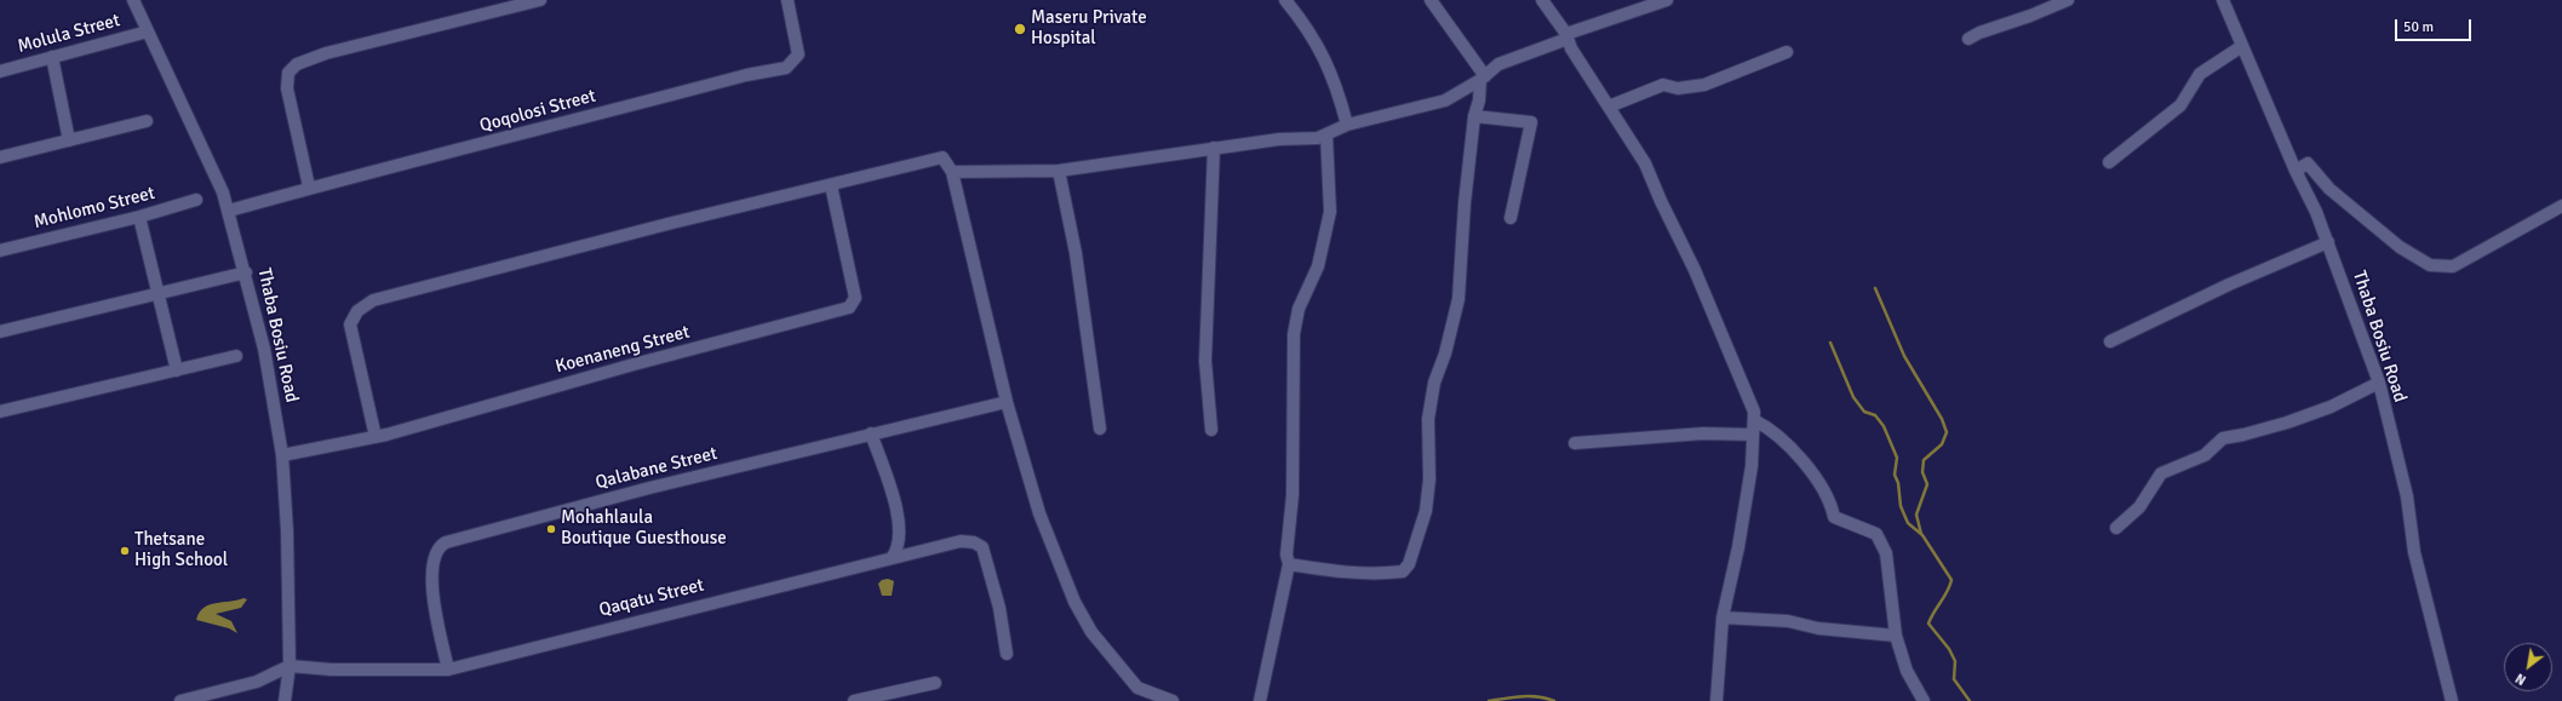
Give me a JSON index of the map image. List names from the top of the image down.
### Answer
{
  "streets": {
    "street": [
      "Molula Street",
      "Qoqolosi Street",
      "Mohlomo Street",
      "Thaba Bosiu Road",
      "Koenaneng Street",
      "Qalabane Street",
      "Qaqatu Street"
    ]
  },
  "crossings": [
    ["Molula Street", "Thaba Bosiu Road"],
    ["Qoqolosi Street", "Thaba Bosiu Road"],
    ["Thaba Bosiu Road", "Koenaneng Street"],
    ["Thaba Bosiu Road", "Qaqatu Street"],
    ["Qalabane Street", "Qaqatu Street"]
  ],
  "places": ["Maseru Private Hospital", "Mohahlaula Boutique Guesthouse", "Thetsane High School"],
  "scale_bar": "50 m",
  "north": "bottom left"
}
